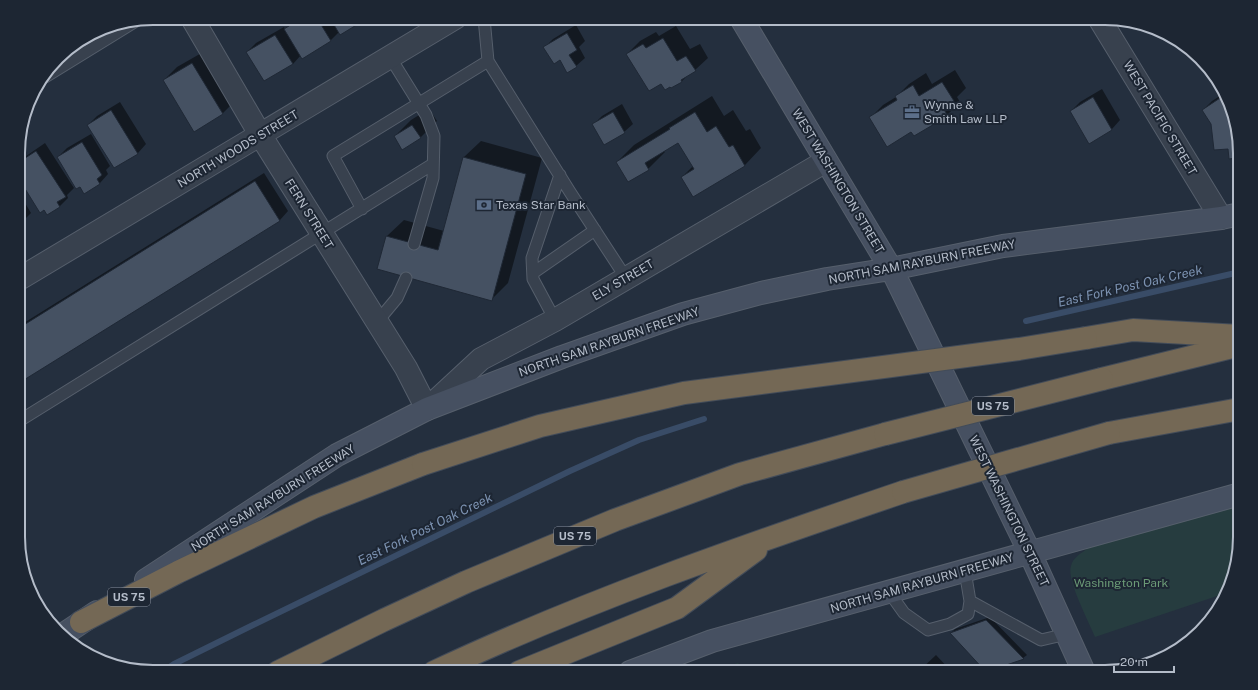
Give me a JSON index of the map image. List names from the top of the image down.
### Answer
{
  "streets": {
    "highway": ["US 75"],
    "main road": ["WEST WASHINGTON STREET", "NORTH SAM RAYBURN FREEWAY"],
    "street": [
      "WEST PACIFIC STREET",
      "NORTH WOODS STREET",
      "FERN STREET",
      "ELY STREET"
    ]
  },
  "crossings": [
    ["WEST PACIFIC STREET", "NORTH SAM RAYBURN FREEWAY"],
    ["NORTH WOODS STREET", "FERN STREET"],
    ["WEST WASHINGTON STREET", "NORTH SAM RAYBURN FREEWAY"],
    ["WEST WASHINGTON STREET", "ELY STREET"],
    ["FERN STREET", "NORTH SAM RAYBURN FREEWAY"],
    ["FERN STREET", "ELY STREET"],
    ["NORTH SAM RAYBURN FREEWAY", "ELY STREET"],
    ["NORTH SAM RAYBURN FREEWAY", "US 75"]
  ],
  "water": ["East Fork Post Oak Creek"],
  "parks": ["Washington Park"],
  "places": {
    "office": ["Wynne & Smith Law LLP"],
    "bank": ["Texas Star Bank"]
  },
  "scale_bar": "20 m"
}
